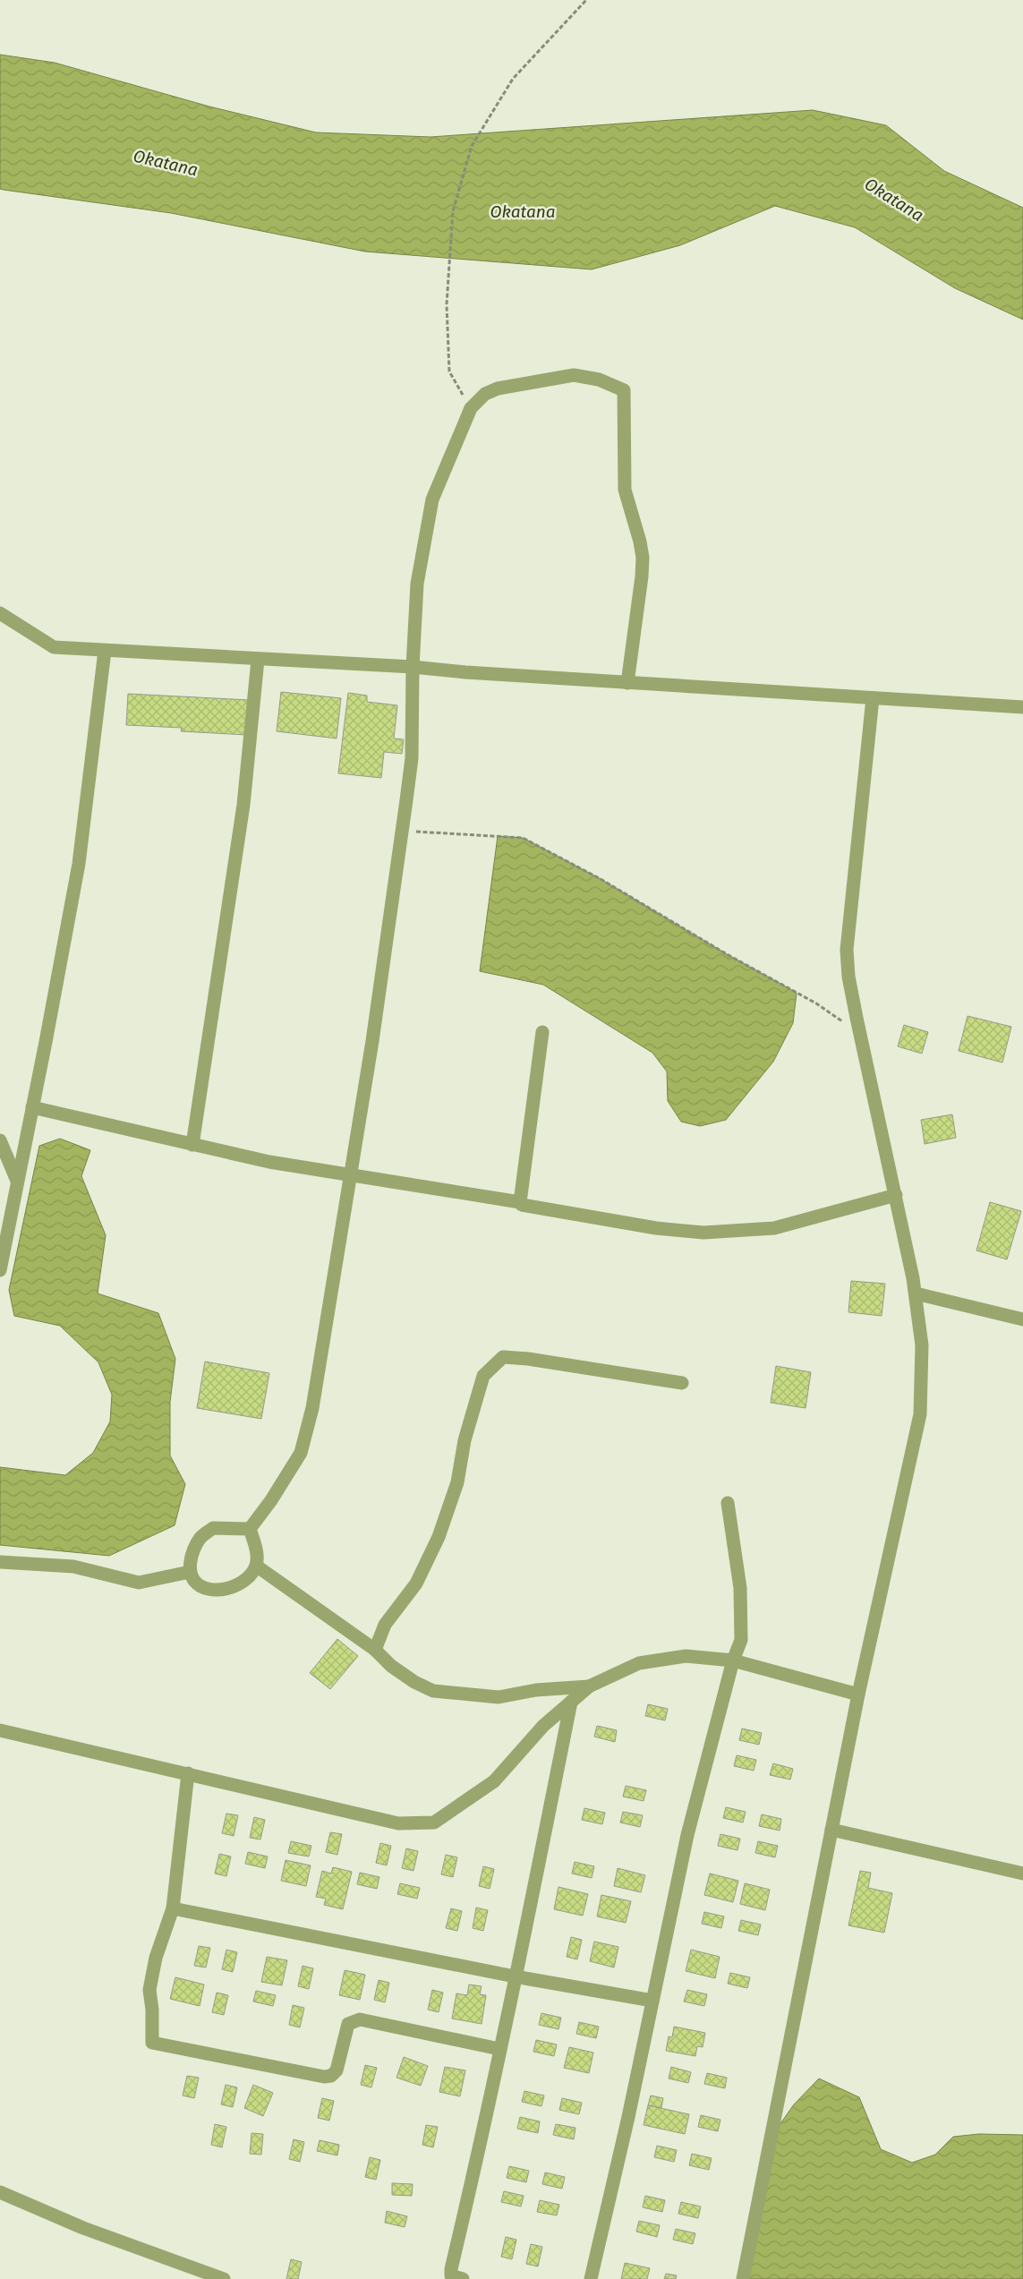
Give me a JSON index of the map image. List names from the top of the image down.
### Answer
{
  "water": ["Okatana"]
}
